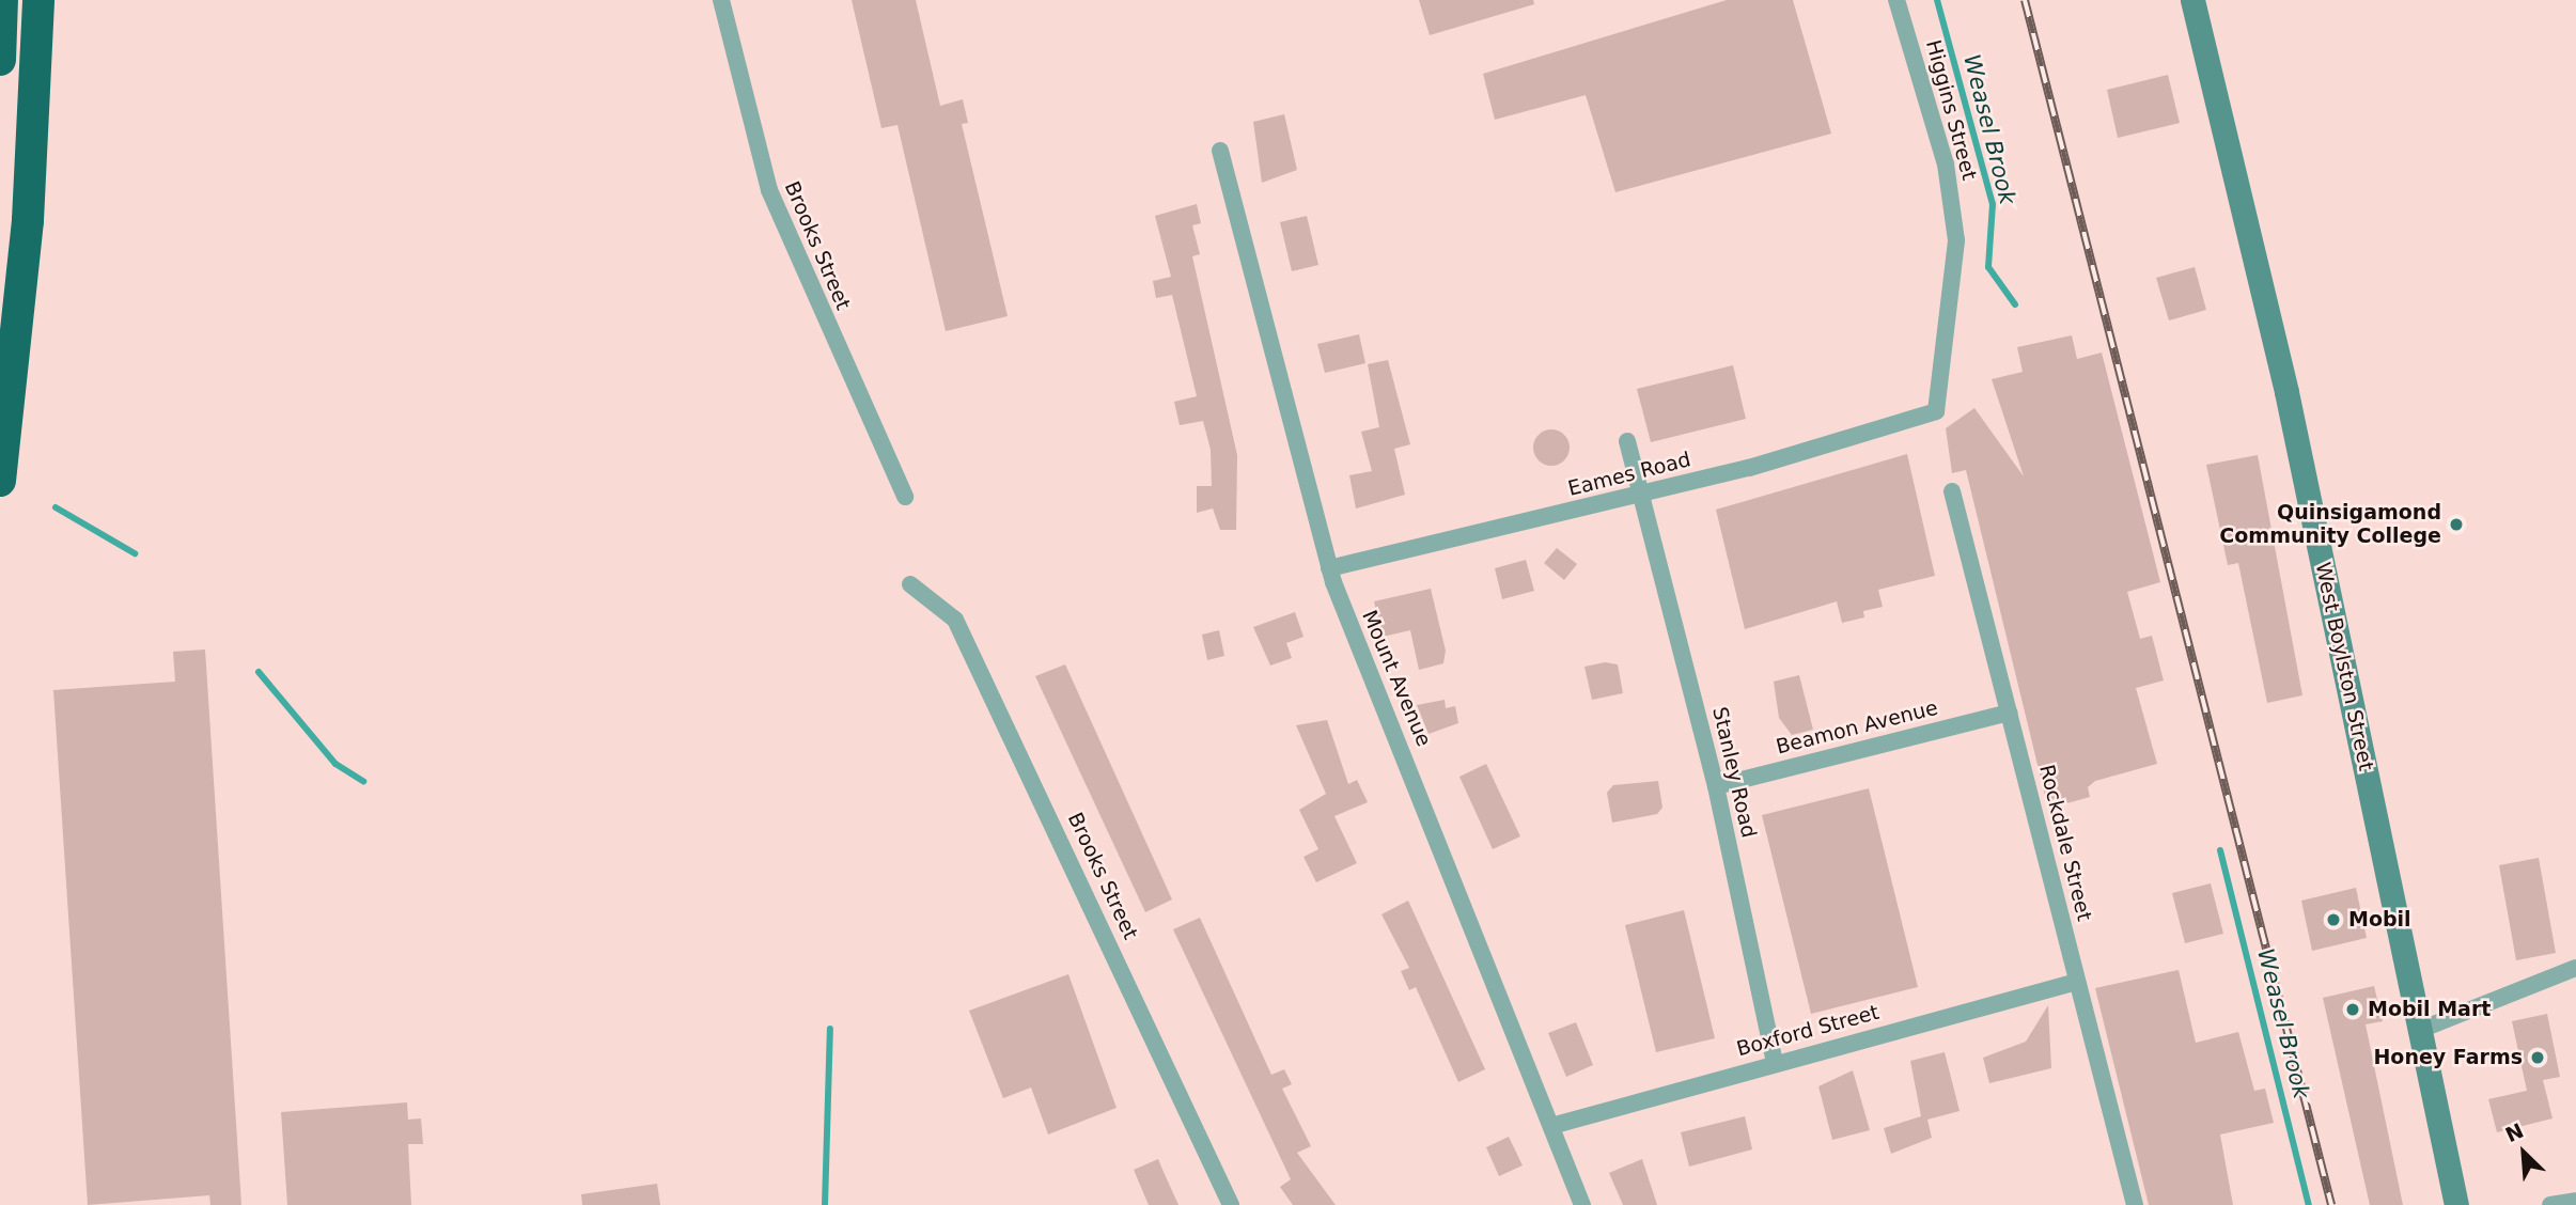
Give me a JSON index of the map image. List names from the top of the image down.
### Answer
{
  "streets": {
    "main road": ["West Boylston Street"],
    "street": [
      "Higgins Street",
      "Brooks Street",
      "Eames Road",
      "Mount Avenue",
      "Beamon Avenue",
      "Stanley Road",
      "Rockdale Street",
      "Boxford Street"
    ]
  },
  "crossings": [
    ["Higgins Street", "Eames Road"],
    ["Eames Road", "Mount Avenue"],
    ["Eames Road", "Stanley Road"],
    ["Mount Avenue", "Boxford Street"],
    ["Beamon Avenue", "Stanley Road"],
    ["Beamon Avenue", "Rockdale Street"],
    ["Stanley Road", "Boxford Street"],
    ["Rockdale Street", "Boxford Street"]
  ],
  "water": ["Weasel Brook"],
  "places": [
    "Quinsigamond Community College",
    "Mobil",
    "Mobil Mart",
    "Honey Farms"
  ],
  "north": "top left"
}
